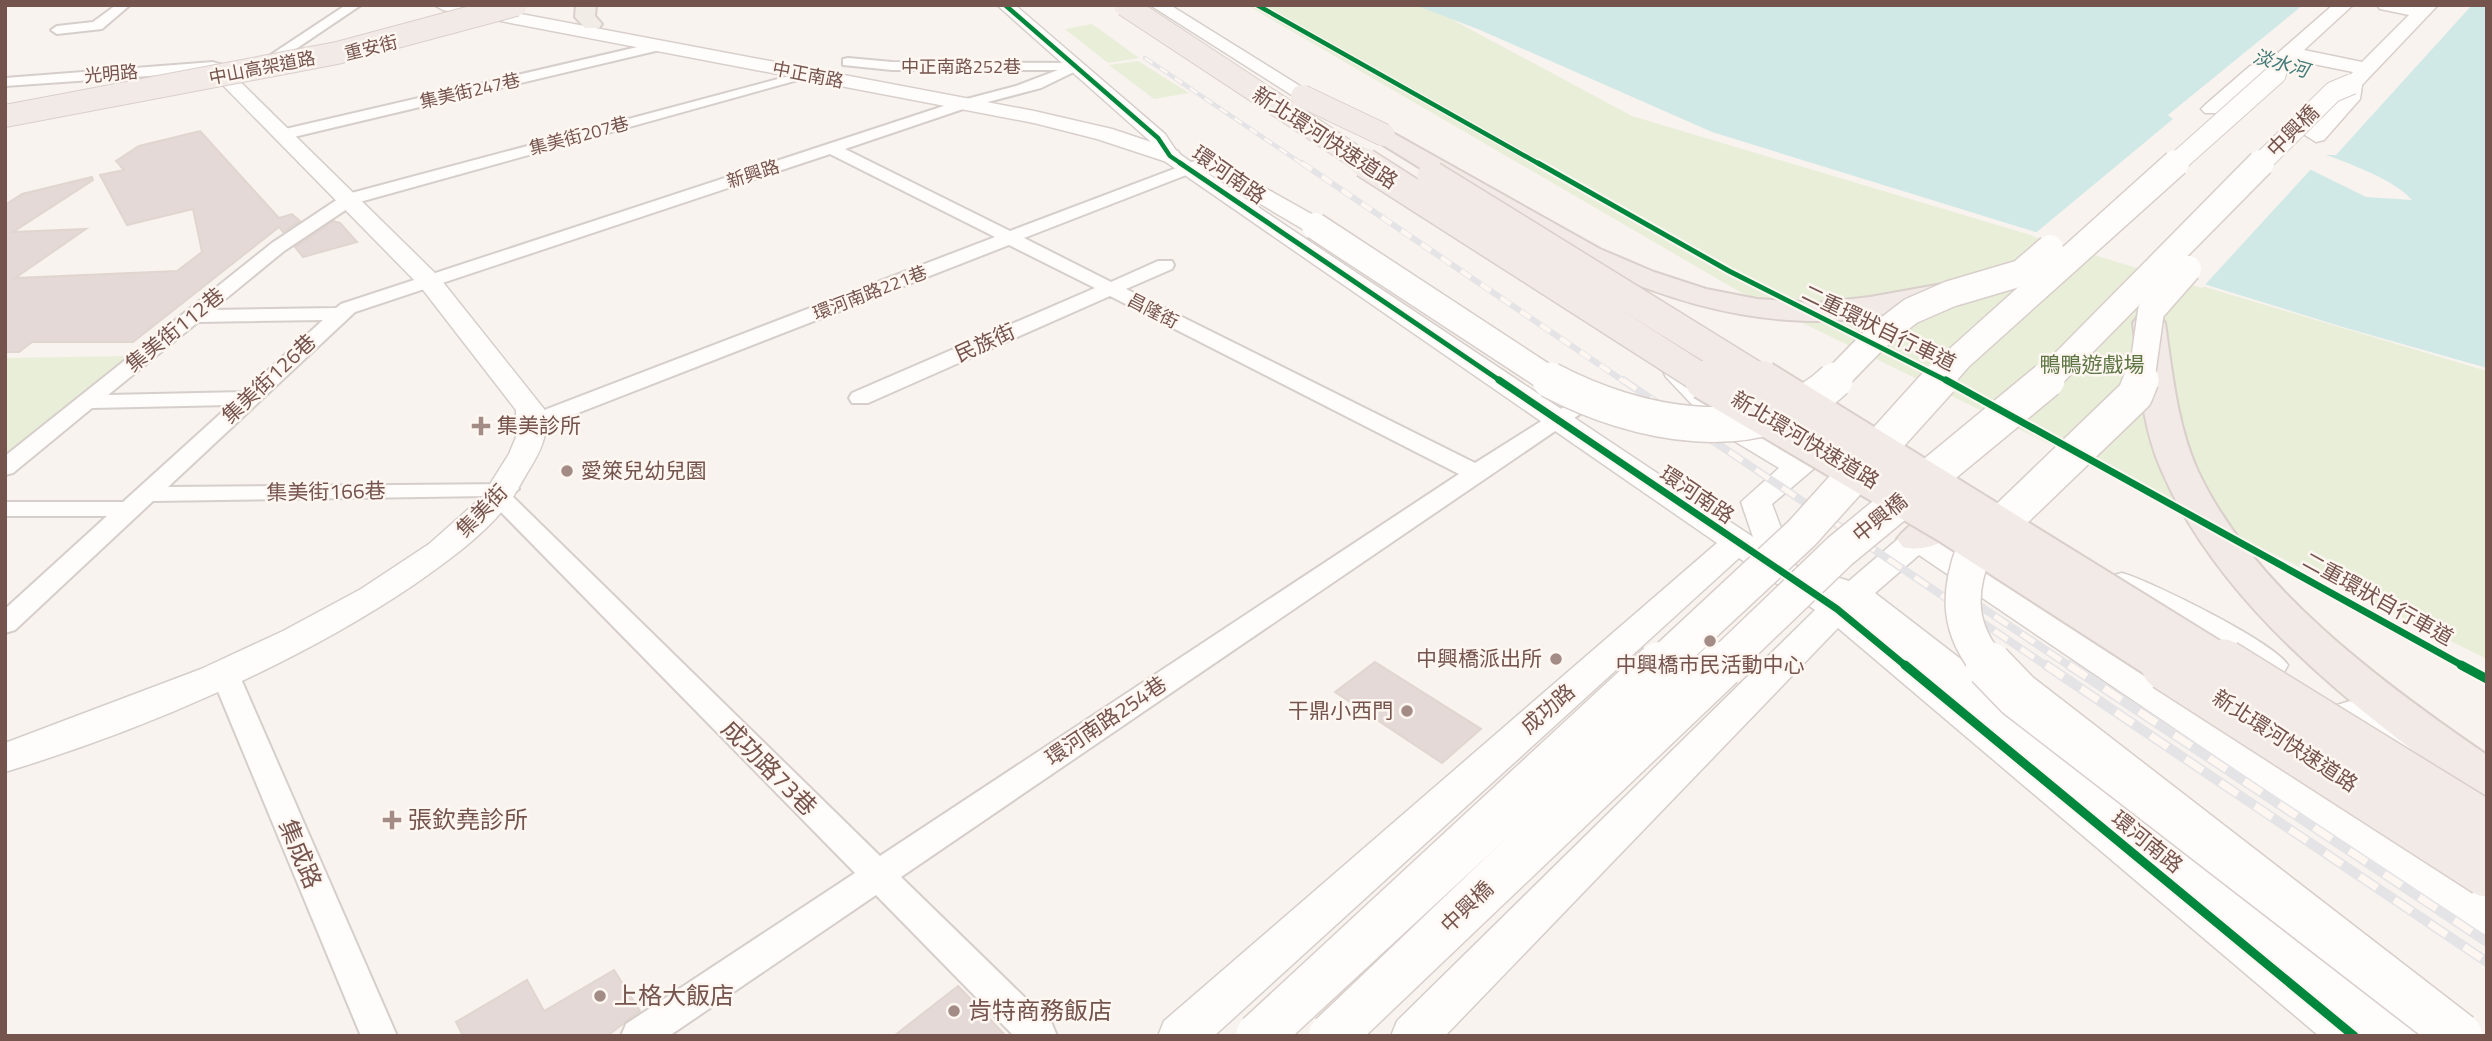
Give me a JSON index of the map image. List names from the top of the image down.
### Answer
{
  "streets": {
    "highway": ["中山高架道路", "新北環河快速道路"],
    "main road": ["重安街", "中正南路", "中興橋"],
    "street": [
      "中正南路252巷",
      "光明路",
      "集美街247巷",
      "集美街207巷",
      "新興路",
      "環河南路",
      "環河南路221巷",
      "昌隆街",
      "集美街112巷",
      "民族街",
      "集美街126巷",
      "集美街166巷",
      "集美街",
      "成功路",
      "環河南路254巷",
      "成功路73巷",
      "集成路"
    ],
    "cycle path": ["二重環狀自行車道"]
  },
  "crossings": [
    ["重安街", "中山高架道路"],
    ["重安街", "光明路"],
    ["重安街", "中正南路"],
    ["中正南路252巷", "新興路"],
    ["中正南路252巷", "環河南路"],
    ["中山高架道路", "中正南路"],
    ["中正南路", "集美街247巷"],
    ["中正南路", "集美街207巷"],
    ["中正南路", "新興路"],
    ["中正南路", "環河南路"],
    ["中正南路", "環河南路221巷"],
    ["集美街207巷", "集美街112巷"],
    ["新興路", "環河南路"],
    ["新興路", "昌隆街"],
    ["新興路", "集美街126巷"],
    ["環河南路", "環河南路221巷"],
    ["環河南路", "成功路"],
    ["環河南路", "環河南路254巷"],
    ["環河南路221巷", "昌隆街"],
    ["環河南路221巷", "集美街"],
    ["昌隆街", "民族街"],
    ["昌隆街", "環河南路254巷"],
    ["集美街126巷", "集美街166巷"],
    ["集美街166巷", "集美街"],
    ["集美街166巷", "成功路73巷"],
    ["集美街", "成功路73巷"],
    ["集美街", "集成路"],
    ["環河南路254巷", "成功路73巷"]
  ],
  "water": ["淡水河"],
  "parks": ["鴨鴨遊戲場"],
  "places": {
    "health": ["集美診所", "張欽堯診所"],
    "other": [
      "愛箂兒幼兒園",
      "中興橋市民活動中心",
      "中興橋派出所",
      "干鼎小西門",
      "上格大飯店",
      "肯特商務飯店"
    ]
  }
}
